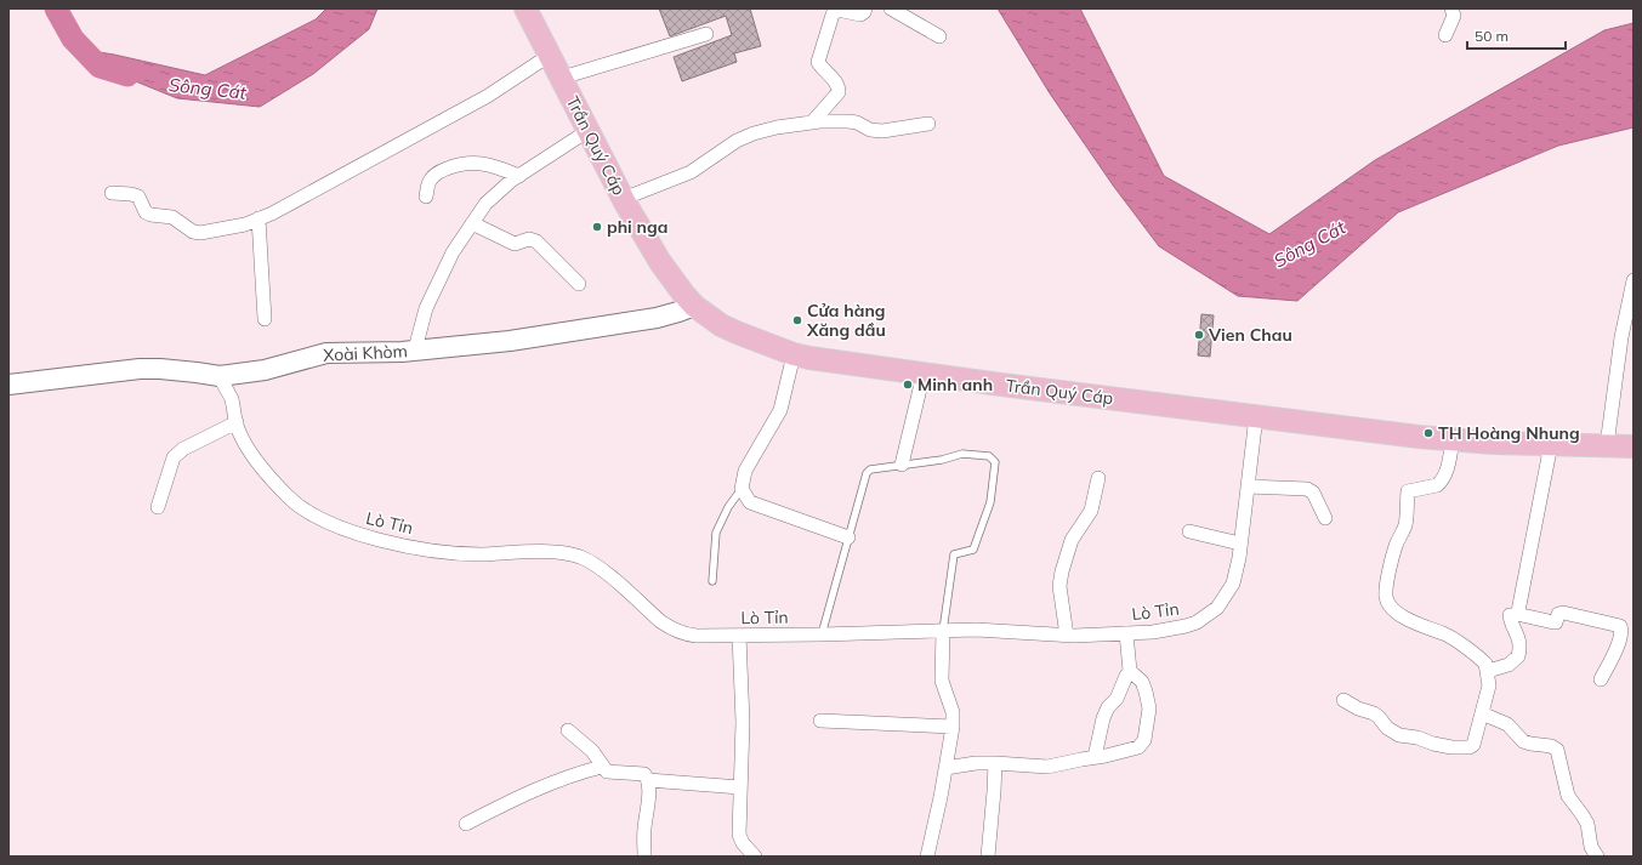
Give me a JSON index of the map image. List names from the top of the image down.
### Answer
{
  "streets": {
    "main road": ["Trần Quý Cáp"],
    "street": ["Xoài Khòm", "Lò Tỉn"]
  },
  "crossings": [
    ["Trần Quý Cáp", "Xoài Khòm"],
    ["Trần Quý Cáp", "Lò Tỉn"],
    ["Xoài Khòm", "Lò Tỉn"]
  ],
  "water": ["Sông Cát"],
  "places": [
    "phi nga",
    "Cửa hàng Xăng dầu",
    "Vien Chau",
    "Minh anh",
    "TH Hoàng Nhung"
  ],
  "scale_bar": "50 m"
}
